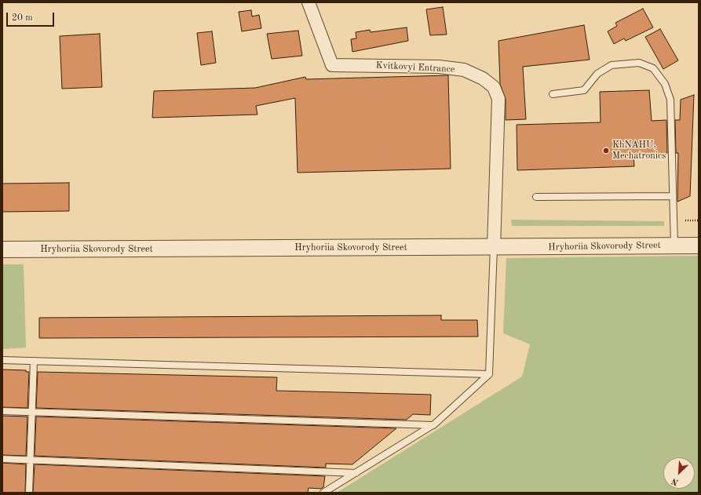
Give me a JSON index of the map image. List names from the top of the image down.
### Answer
{
  "streets": {
    "street": ["Kvitkovyi Entrance", "Hryhoriia Skovorody Street"]
  },
  "crossings": [
    ["Kvitkovyi Entrance", "Hryhoriia Skovorody Street"]
  ],
  "places": ["KhNAHU, Mechatronics"],
  "scale_bar": "20 m",
  "north": "bottom left"
}
